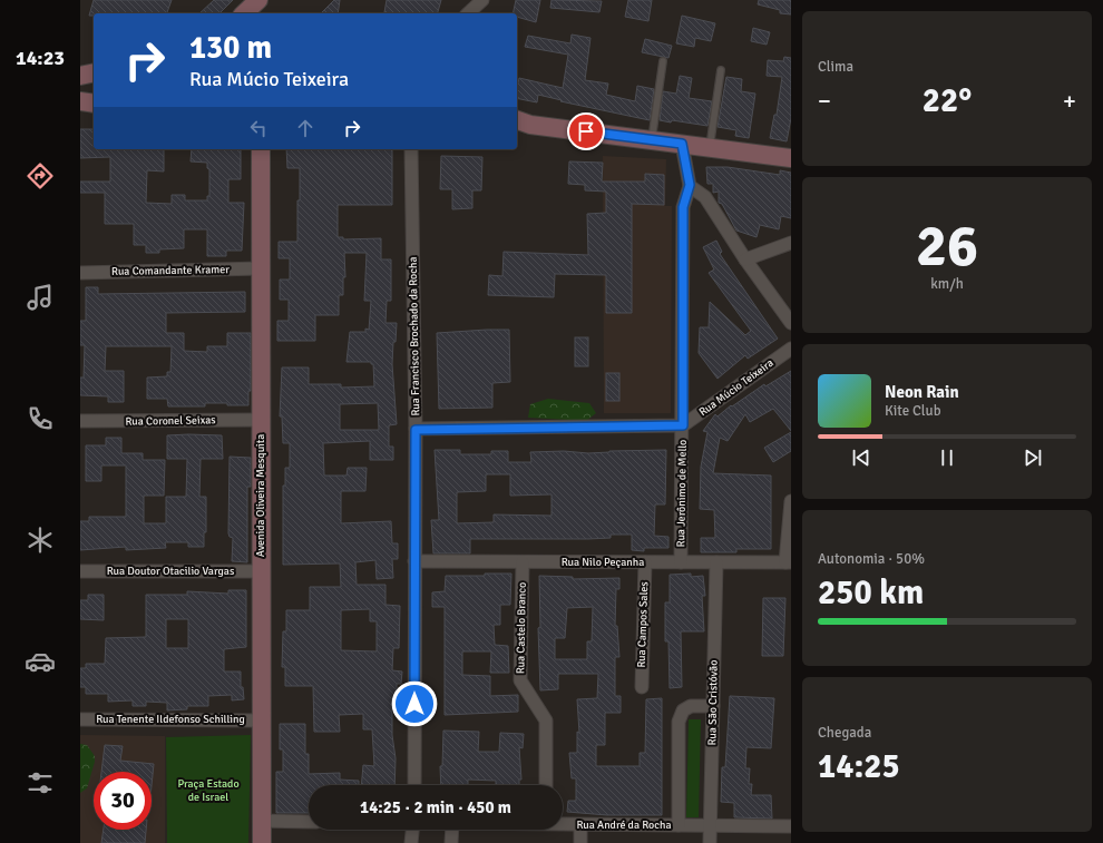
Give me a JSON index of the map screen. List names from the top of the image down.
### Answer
{
  "streets": {
    "street": [
      "Rua Comandante Kramer",
      "Rua Francisco Brochado da Rocha",
      "Rua Múcio Teixeira",
      "Rua Coronel Seixas",
      "Rua Jerônimo de Mello",
      "Avenida Oliveira Mesquita",
      "Rua Nilo Peçanha",
      "Rua Doutor Otacilio Vargas",
      "Rua Campos Sales",
      "Rua Castelo Branco",
      "Rua São Cristóvão",
      "Rua Tenente Ildefonso Schilling",
      "Rua André da Rocha"
    ]
  },
  "crossings": [
    ["Rua Comandante Kramer", "Avenida Oliveira Mesquita"],
    ["Rua Francisco Brochado da Rocha", "Rua Nilo Peçanha"],
    ["Rua Múcio Teixeira", "Rua Jerônimo de Mello"],
    ["Rua Coronel Seixas", "Avenida Oliveira Mesquita"],
    ["Rua Jerônimo de Mello", "Rua Nilo Peçanha"],
    ["Avenida Oliveira Mesquita", "Rua Doutor Otacilio Vargas"],
    ["Avenida Oliveira Mesquita", "Rua Tenente Ildefonso Schilling"],
    ["Rua Nilo Peçanha", "Rua Campos Sales"],
    ["Rua Nilo Peçanha", "Rua Castelo Branco"],
    ["Rua Nilo Peçanha", "Rua São Cristóvão"],
    ["Rua São Cristóvão", "Rua André da Rocha"]
  ],
  "parks": ["Praça Estado de Israel"],
  "page": {
    "tabs": "14:23",
    "tile": [
      "Clima",
      ["26", "km/h"],
      ["Autonomia · 50%", "250 km"],
      ["Chegada", "14:25"]
    ],
    "turn": ["130 m", "Rua Múcio Teixeira"],
    "heat": ["−", "22°", "+"],
    "song": ["Neon Rain", "Kite Club"],
    "limit": "30",
    "trip": "14:25 · 2 min · 450 m"
  }
}
